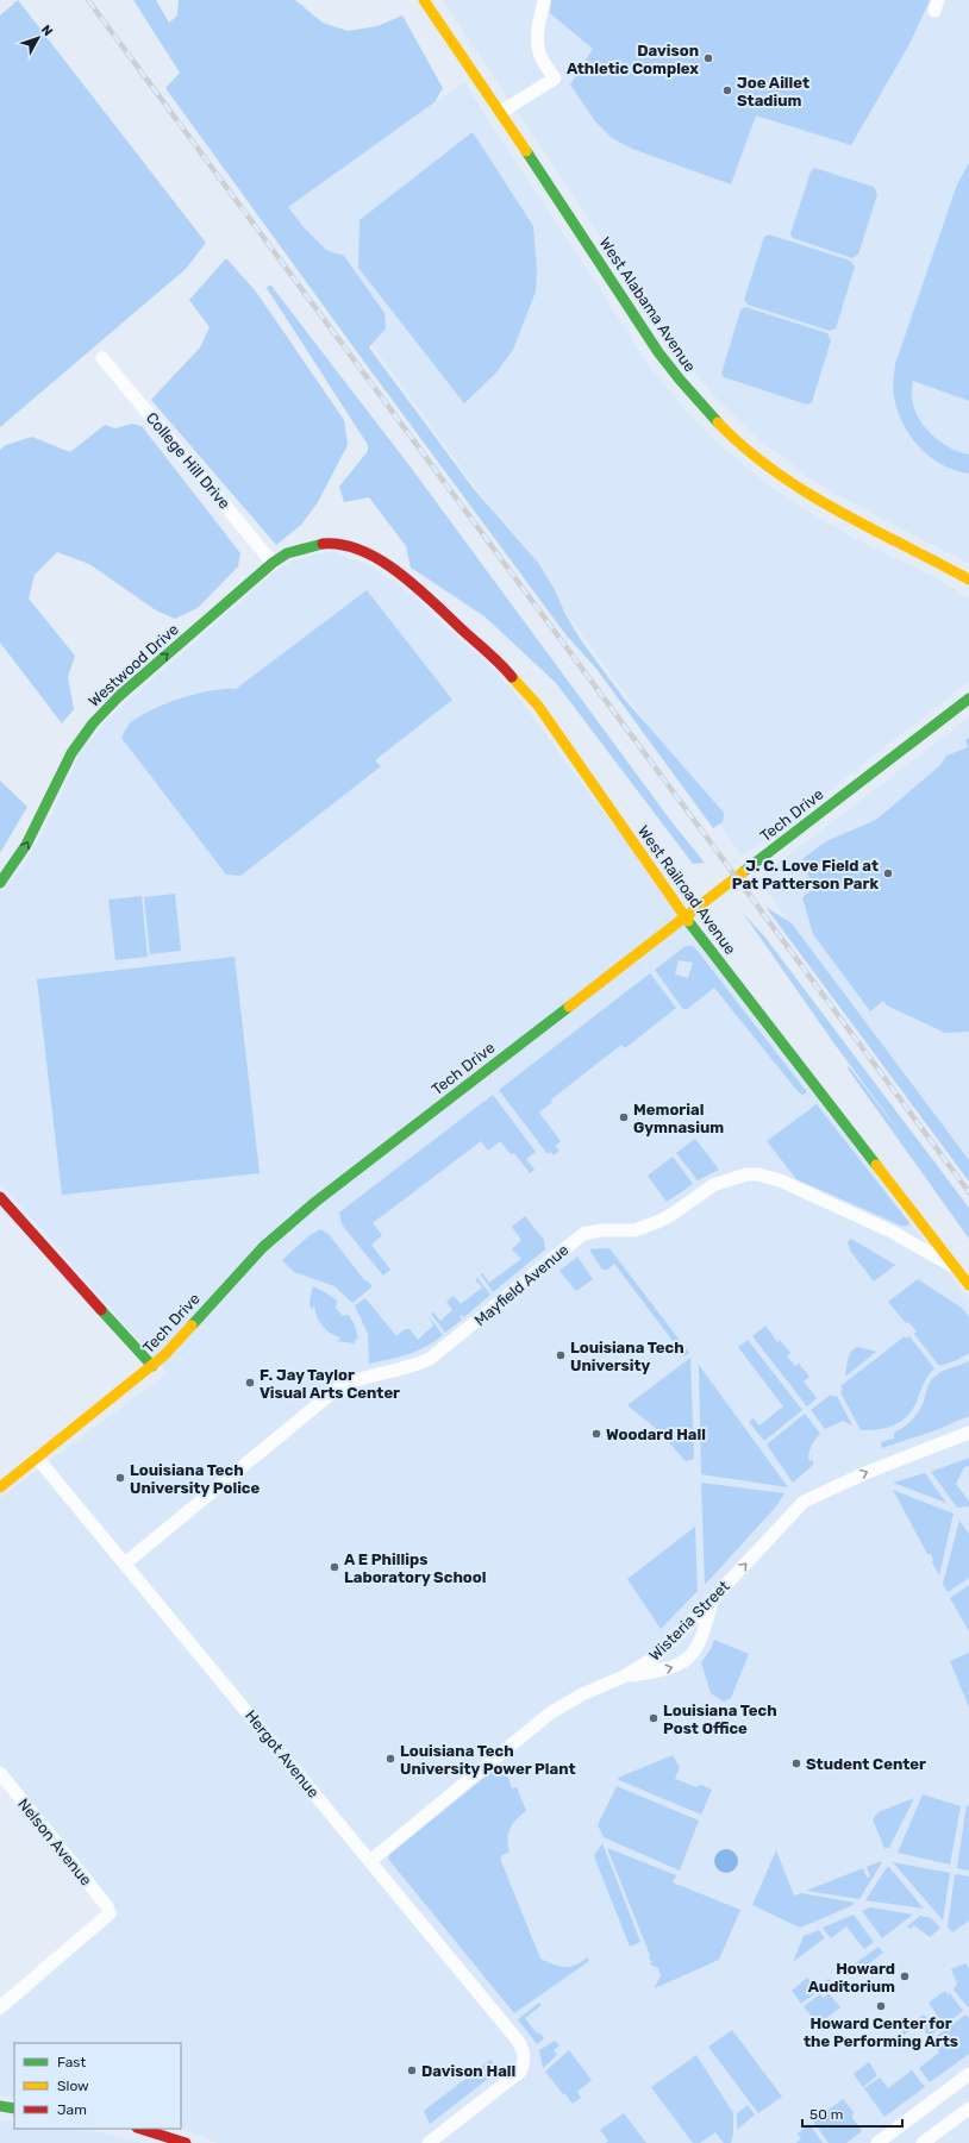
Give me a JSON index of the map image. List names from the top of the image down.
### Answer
{
  "streets": {
    "main road": [
      "West Alabama Avenue",
      "Westwood Drive",
      "Tech Drive",
      "West Railroad Avenue"
    ],
    "street": [
      "College Hill Drive",
      "Mayfield Avenue",
      "Wisteria Street",
      "Hergot Avenue",
      "Nelson Avenue"
    ]
  },
  "crossings": [
    ["College Hill Drive", "Westwood Drive"],
    ["Westwood Drive", "West Railroad Avenue"],
    ["Tech Drive", "West Railroad Avenue"],
    ["Tech Drive", "Hergot Avenue"],
    ["West Railroad Avenue", "Mayfield Avenue"],
    ["Mayfield Avenue", "Hergot Avenue"],
    ["Wisteria Street", "Hergot Avenue"]
  ],
  "one_way": ["Westwood Drive", "Wisteria Street"],
  "places": [
    "Davison Athletic Complex",
    "Joe Aillet Stadium",
    "J. C. Love Field at Pat Patterson Park",
    "Memorial Gymnasium",
    "Louisiana Tech University",
    "F. Jay Taylor Visual Arts Center",
    "Woodard Hall",
    "Louisiana Tech University Police",
    "A E Phillips Laboratory School",
    "Louisiana Tech Post Office",
    "Louisiana Tech University Power Plant",
    "Student Center",
    "Howard Auditorium",
    "Howard Center for the Performing Arts",
    "Davison Hall"
  ],
  "legend": ["Fast", "Slow", "Jam"],
  "scale_bar": "50 m",
  "north": "top right"
}
